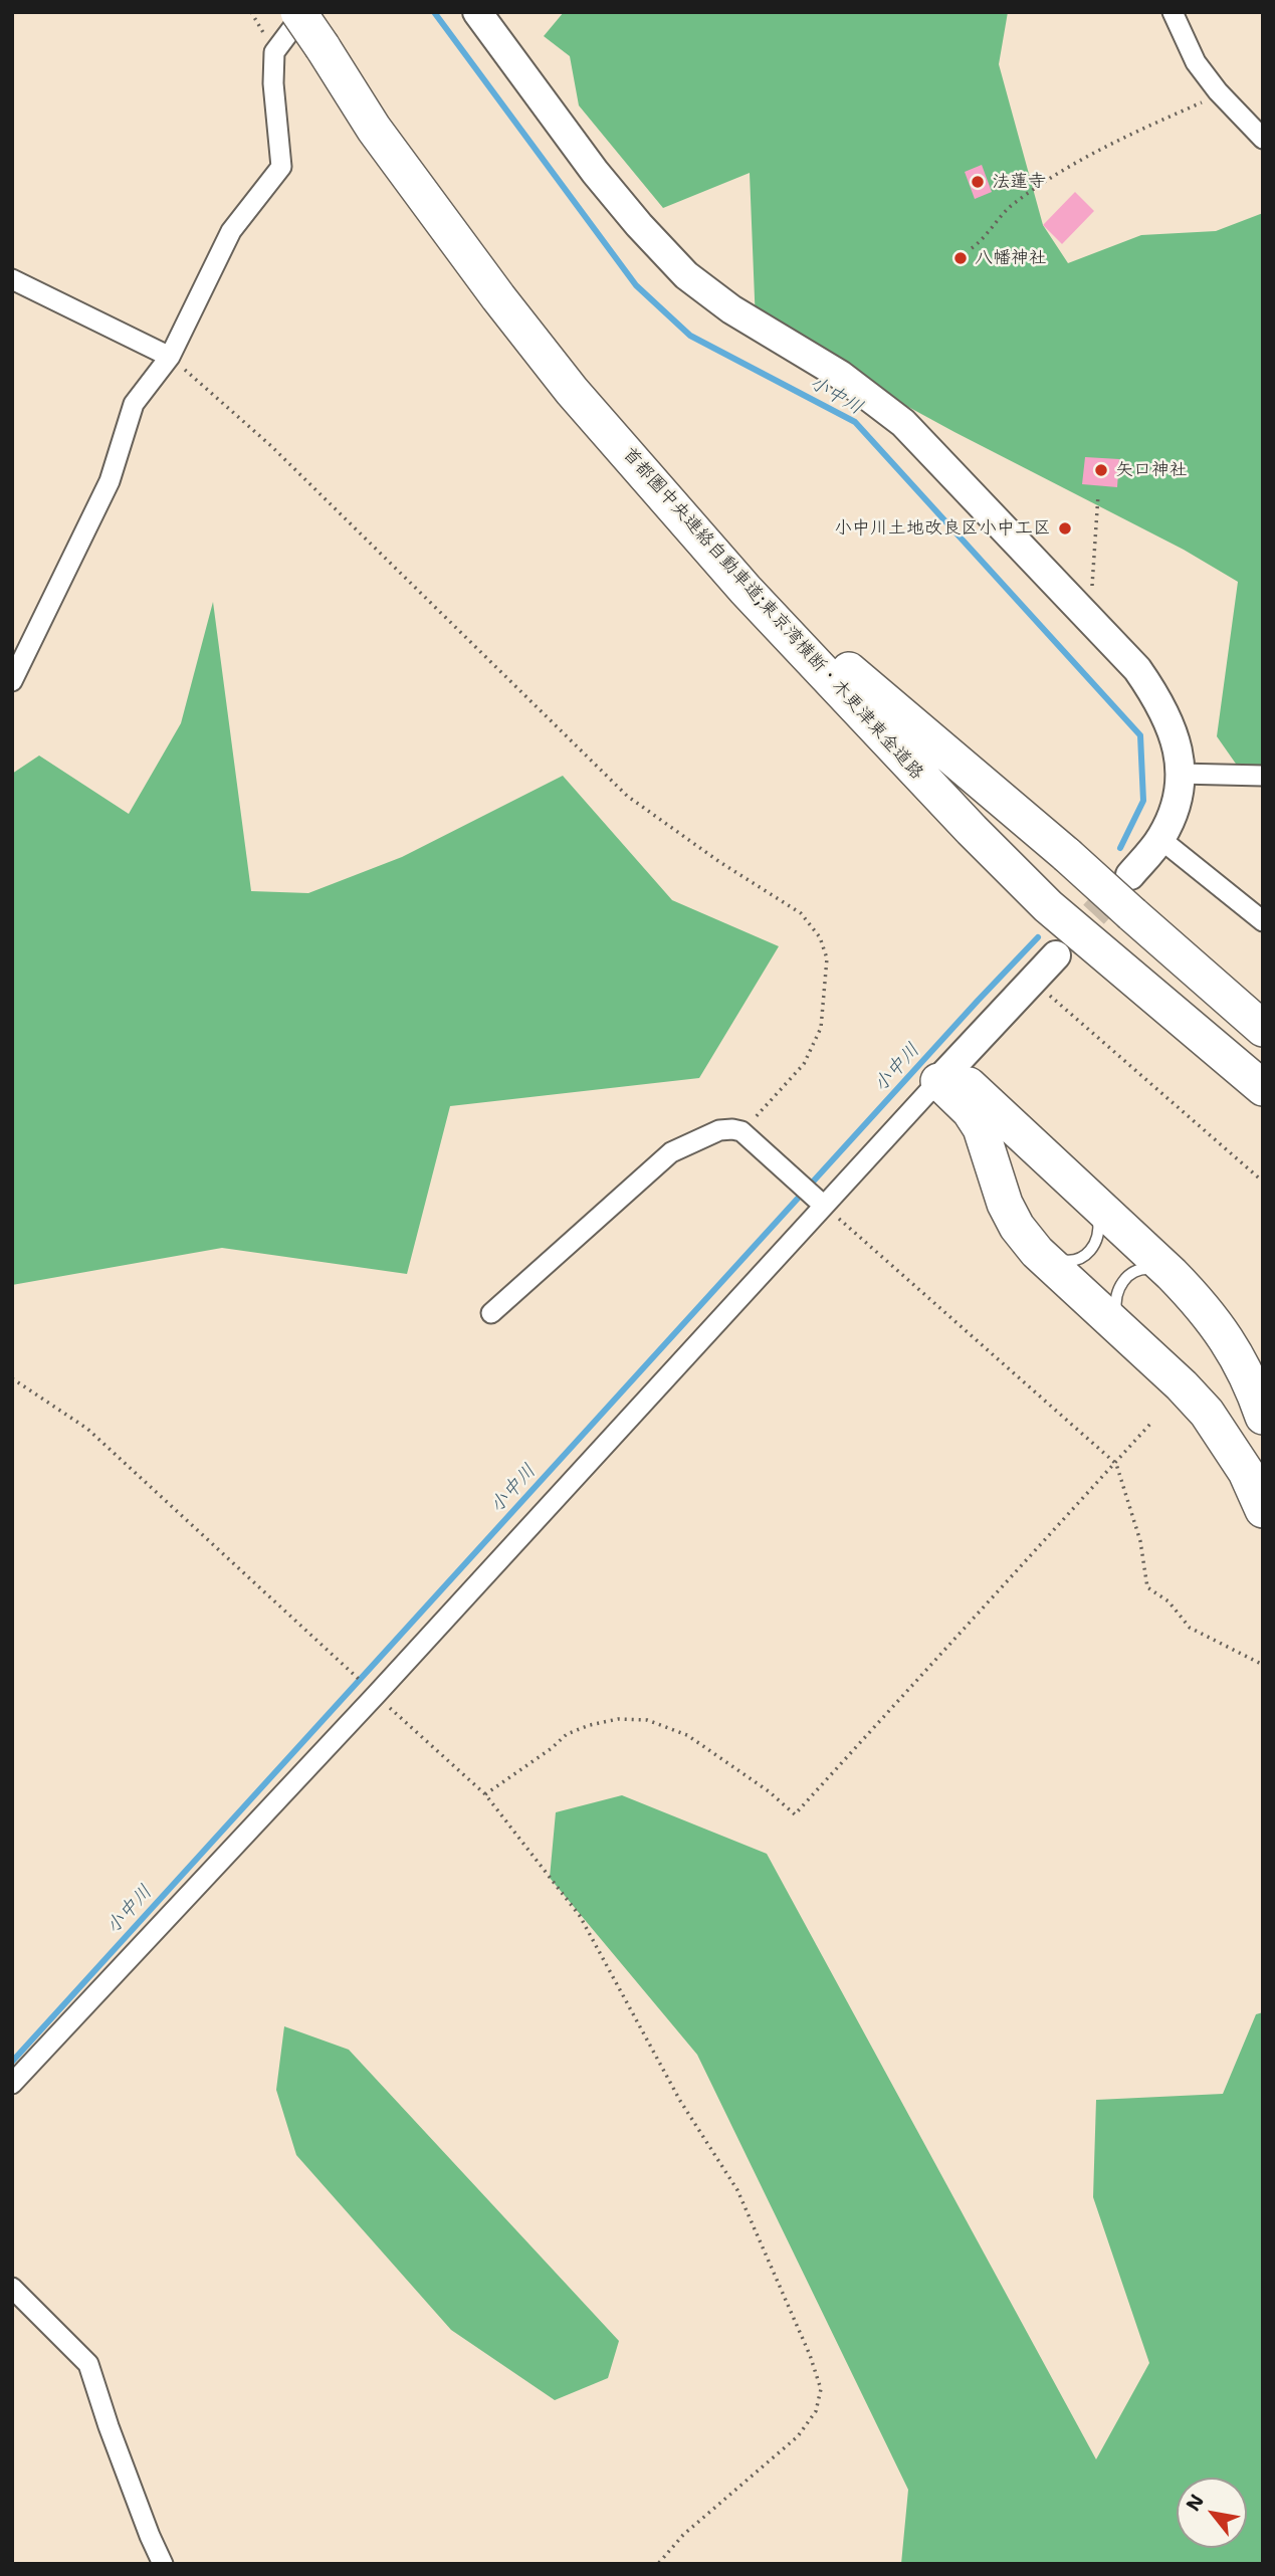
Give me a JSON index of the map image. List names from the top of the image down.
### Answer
{
  "streets": {
    "highway": ["首都圏中央連絡自動車道;東京湾横断・木更津東金道路"]
  },
  "water": ["小中川"],
  "places": [
    "法蓮寺",
    "八幡神社",
    "矢口神社",
    "小中川土地改良区小中工区"
  ],
  "north": "top left"
}
